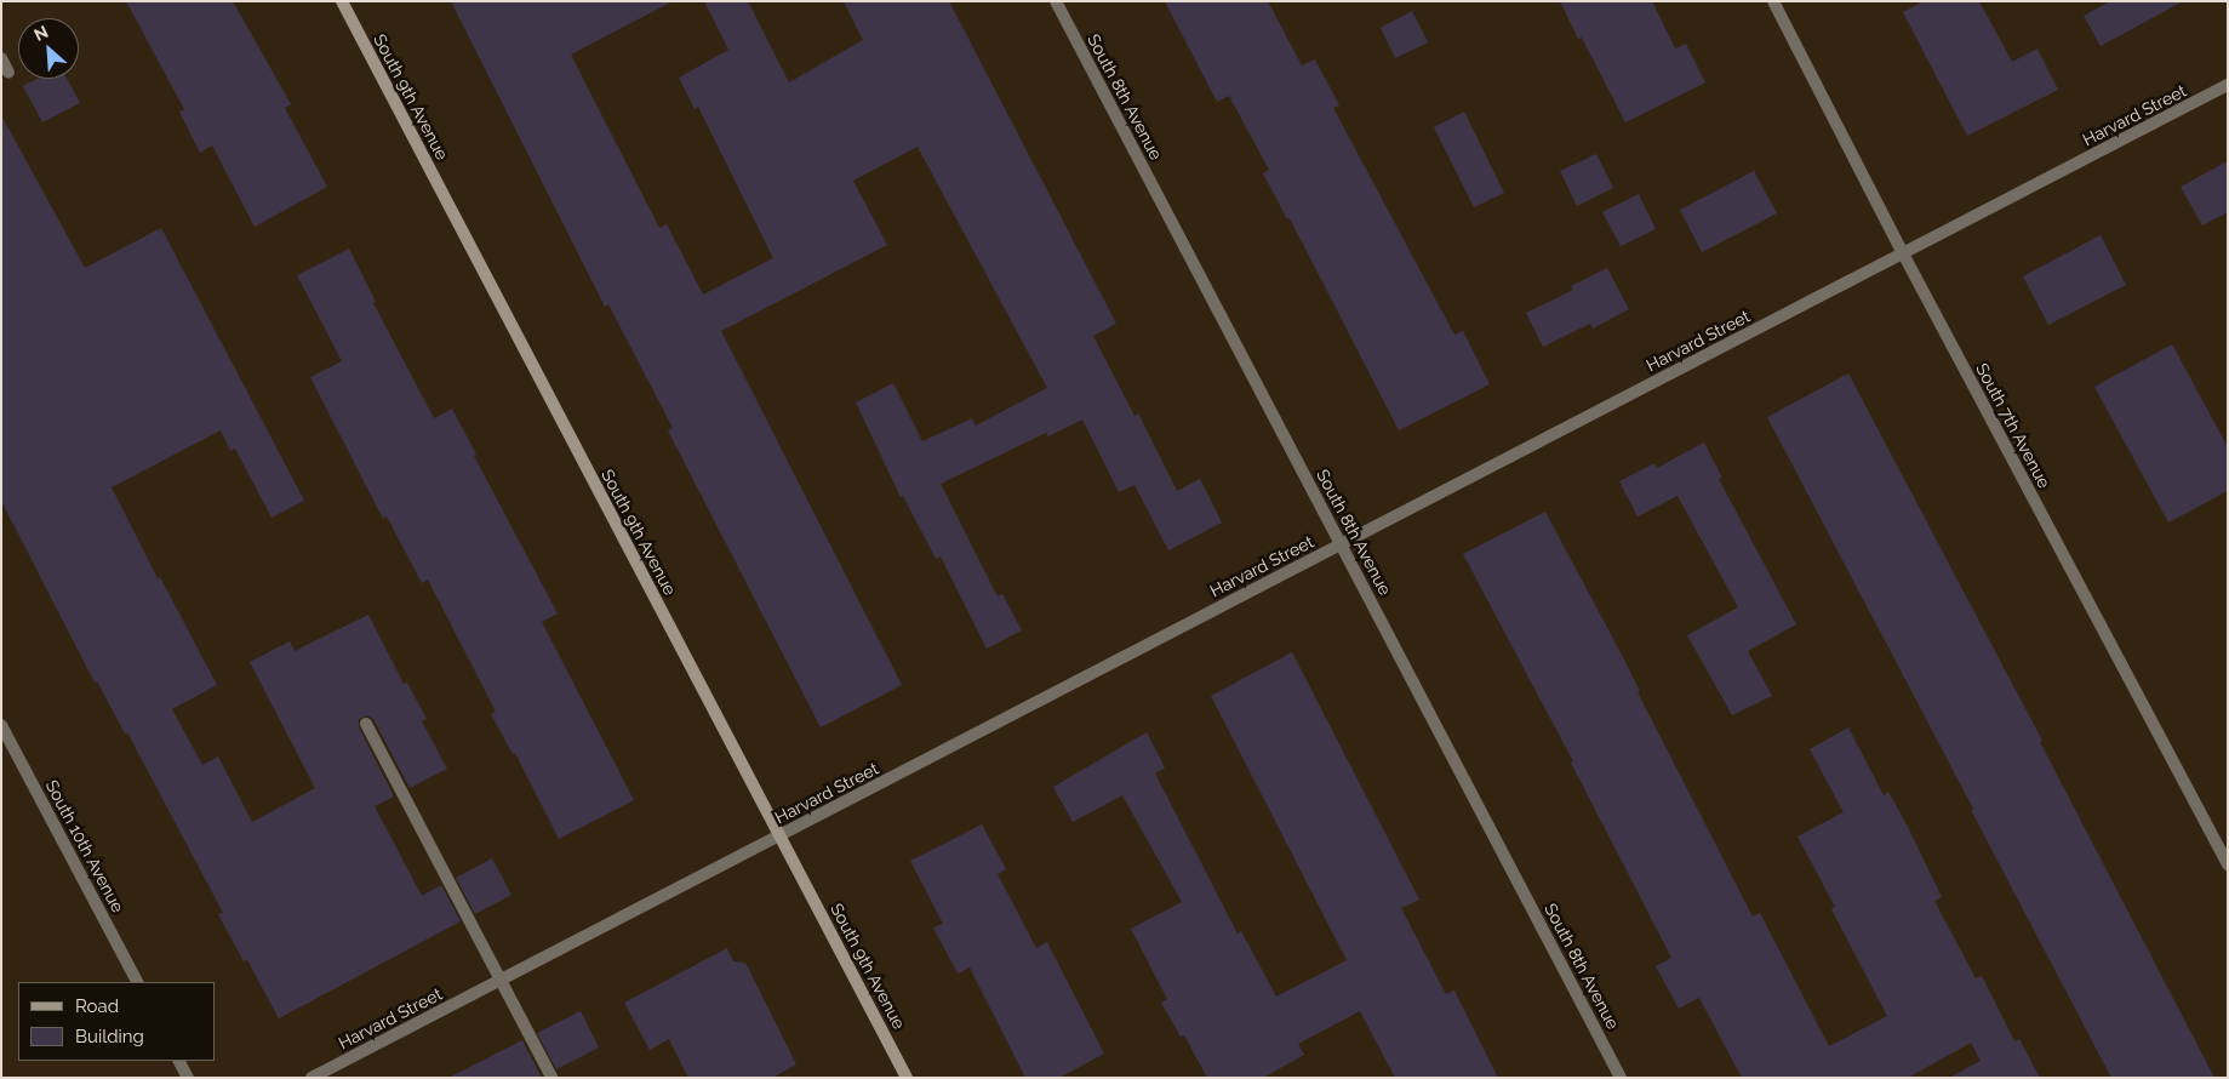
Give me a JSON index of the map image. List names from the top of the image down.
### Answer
{
  "streets": {
    "street": [
      "South 9th Avenue",
      "South 8th Avenue",
      "Harvard Street",
      "South 7th Avenue",
      "South 10th Avenue"
    ]
  },
  "crossings": [
    ["South 9th Avenue", "Harvard Street"],
    ["South 8th Avenue", "Harvard Street"],
    ["Harvard Street", "South 7th Avenue"]
  ],
  "legend": ["Road", "Building"],
  "north": "top left"
}
